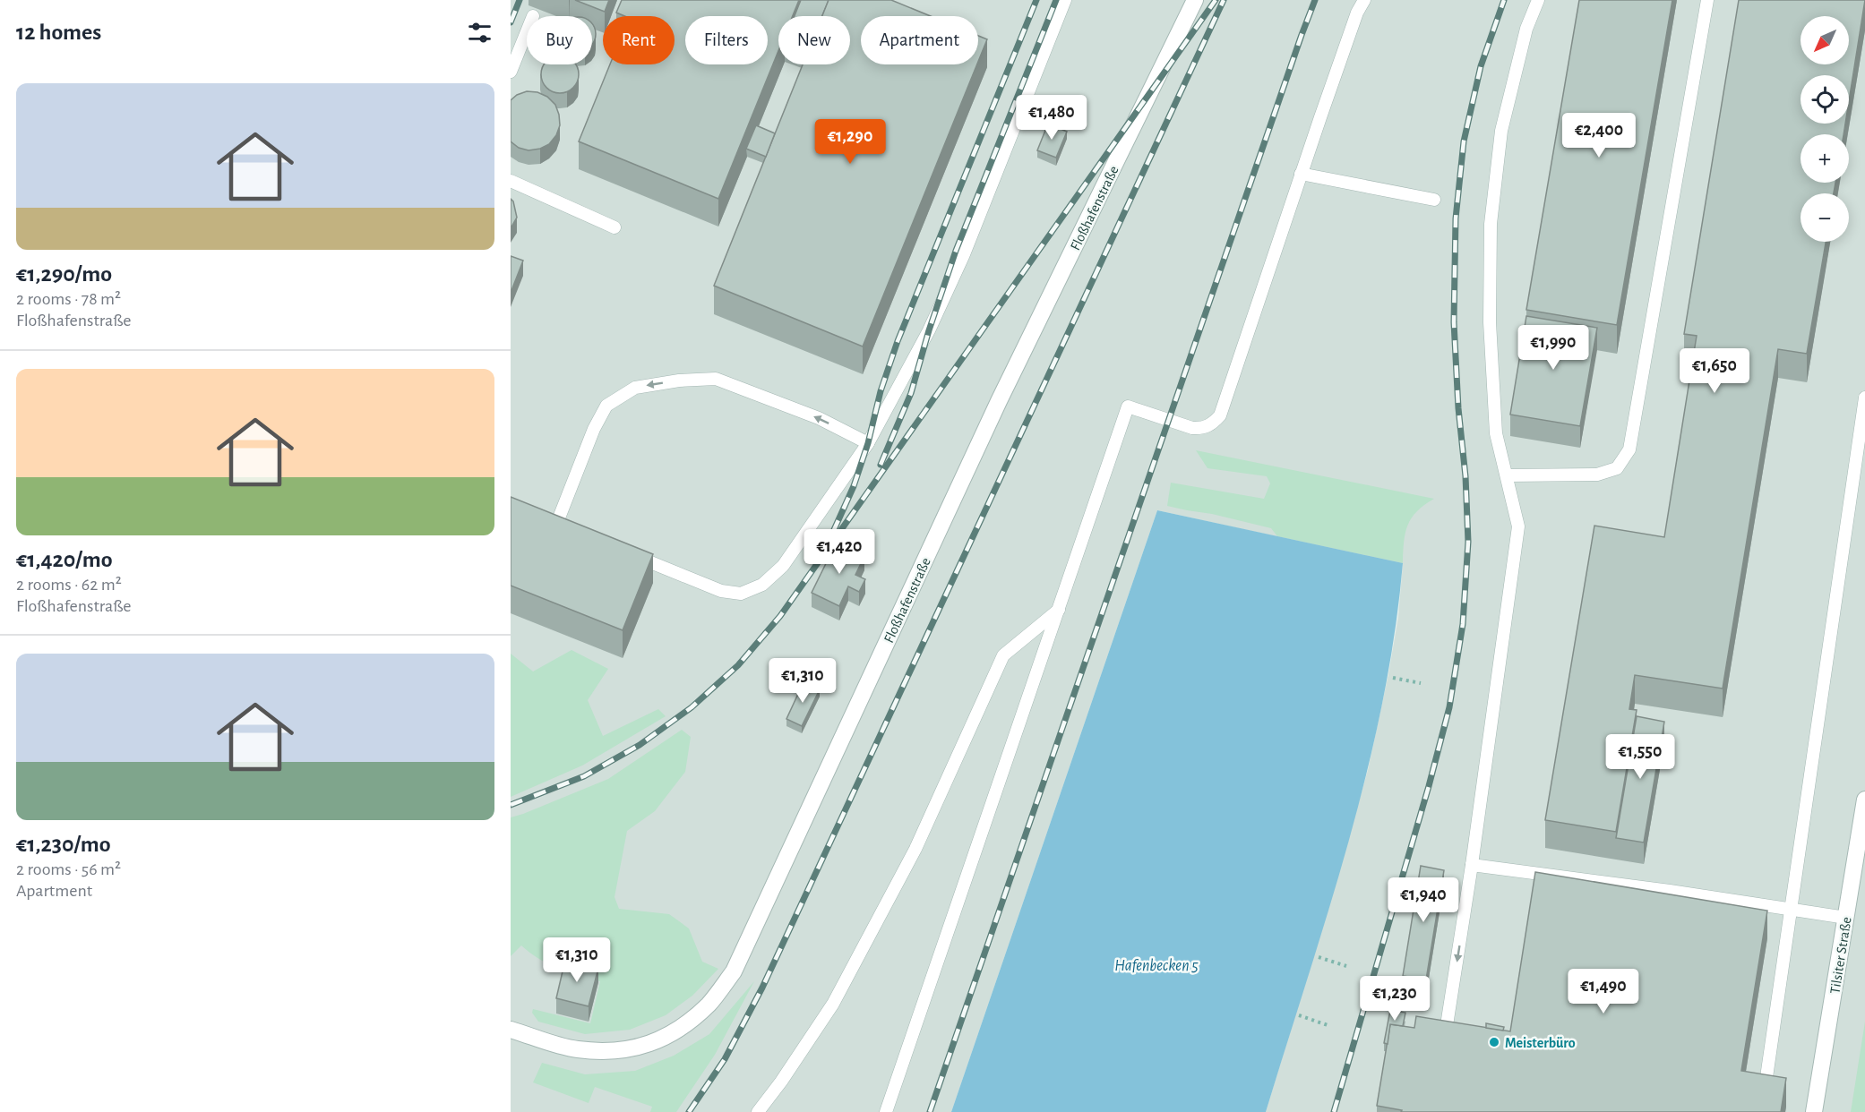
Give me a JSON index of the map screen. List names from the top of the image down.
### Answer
{
  "streets": {
    "street": ["Floßhafenstraße", "Tilsiter Straße"]
  },
  "water": ["Hafenbecken 5"],
  "places": ["Meisterbüro"],
  "north": "bottom left",
  "page": {
    "heading": "12 homes",
    "map_buttons": ["+", "−"],
    "chip": [
      "Buy",
      "Rent",
      "Filters",
      "New",
      "Apartment"
    ],
    "list": [
      {
        "name": "€1,290/mo",
        "note": "2 rooms · 78 m² · Floßhafenstraße"
      },
      {
        "name": "€1,420/mo",
        "note": "2 rooms · 62 m² · Floßhafenstraße"
      },
      {
        "name": "€1,230/mo",
        "note": "2 rooms · 56 m² · Apartment"
      }
    ],
    "price": [
      "€1,480",
      "€2,400",
      "€1,290",
      "€1,990",
      "€1,650",
      "€1,420",
      "€1,310",
      "€1,550",
      "€1,940",
      "€1,310",
      "€1,490",
      "€1,230"
    ]
  }
}
